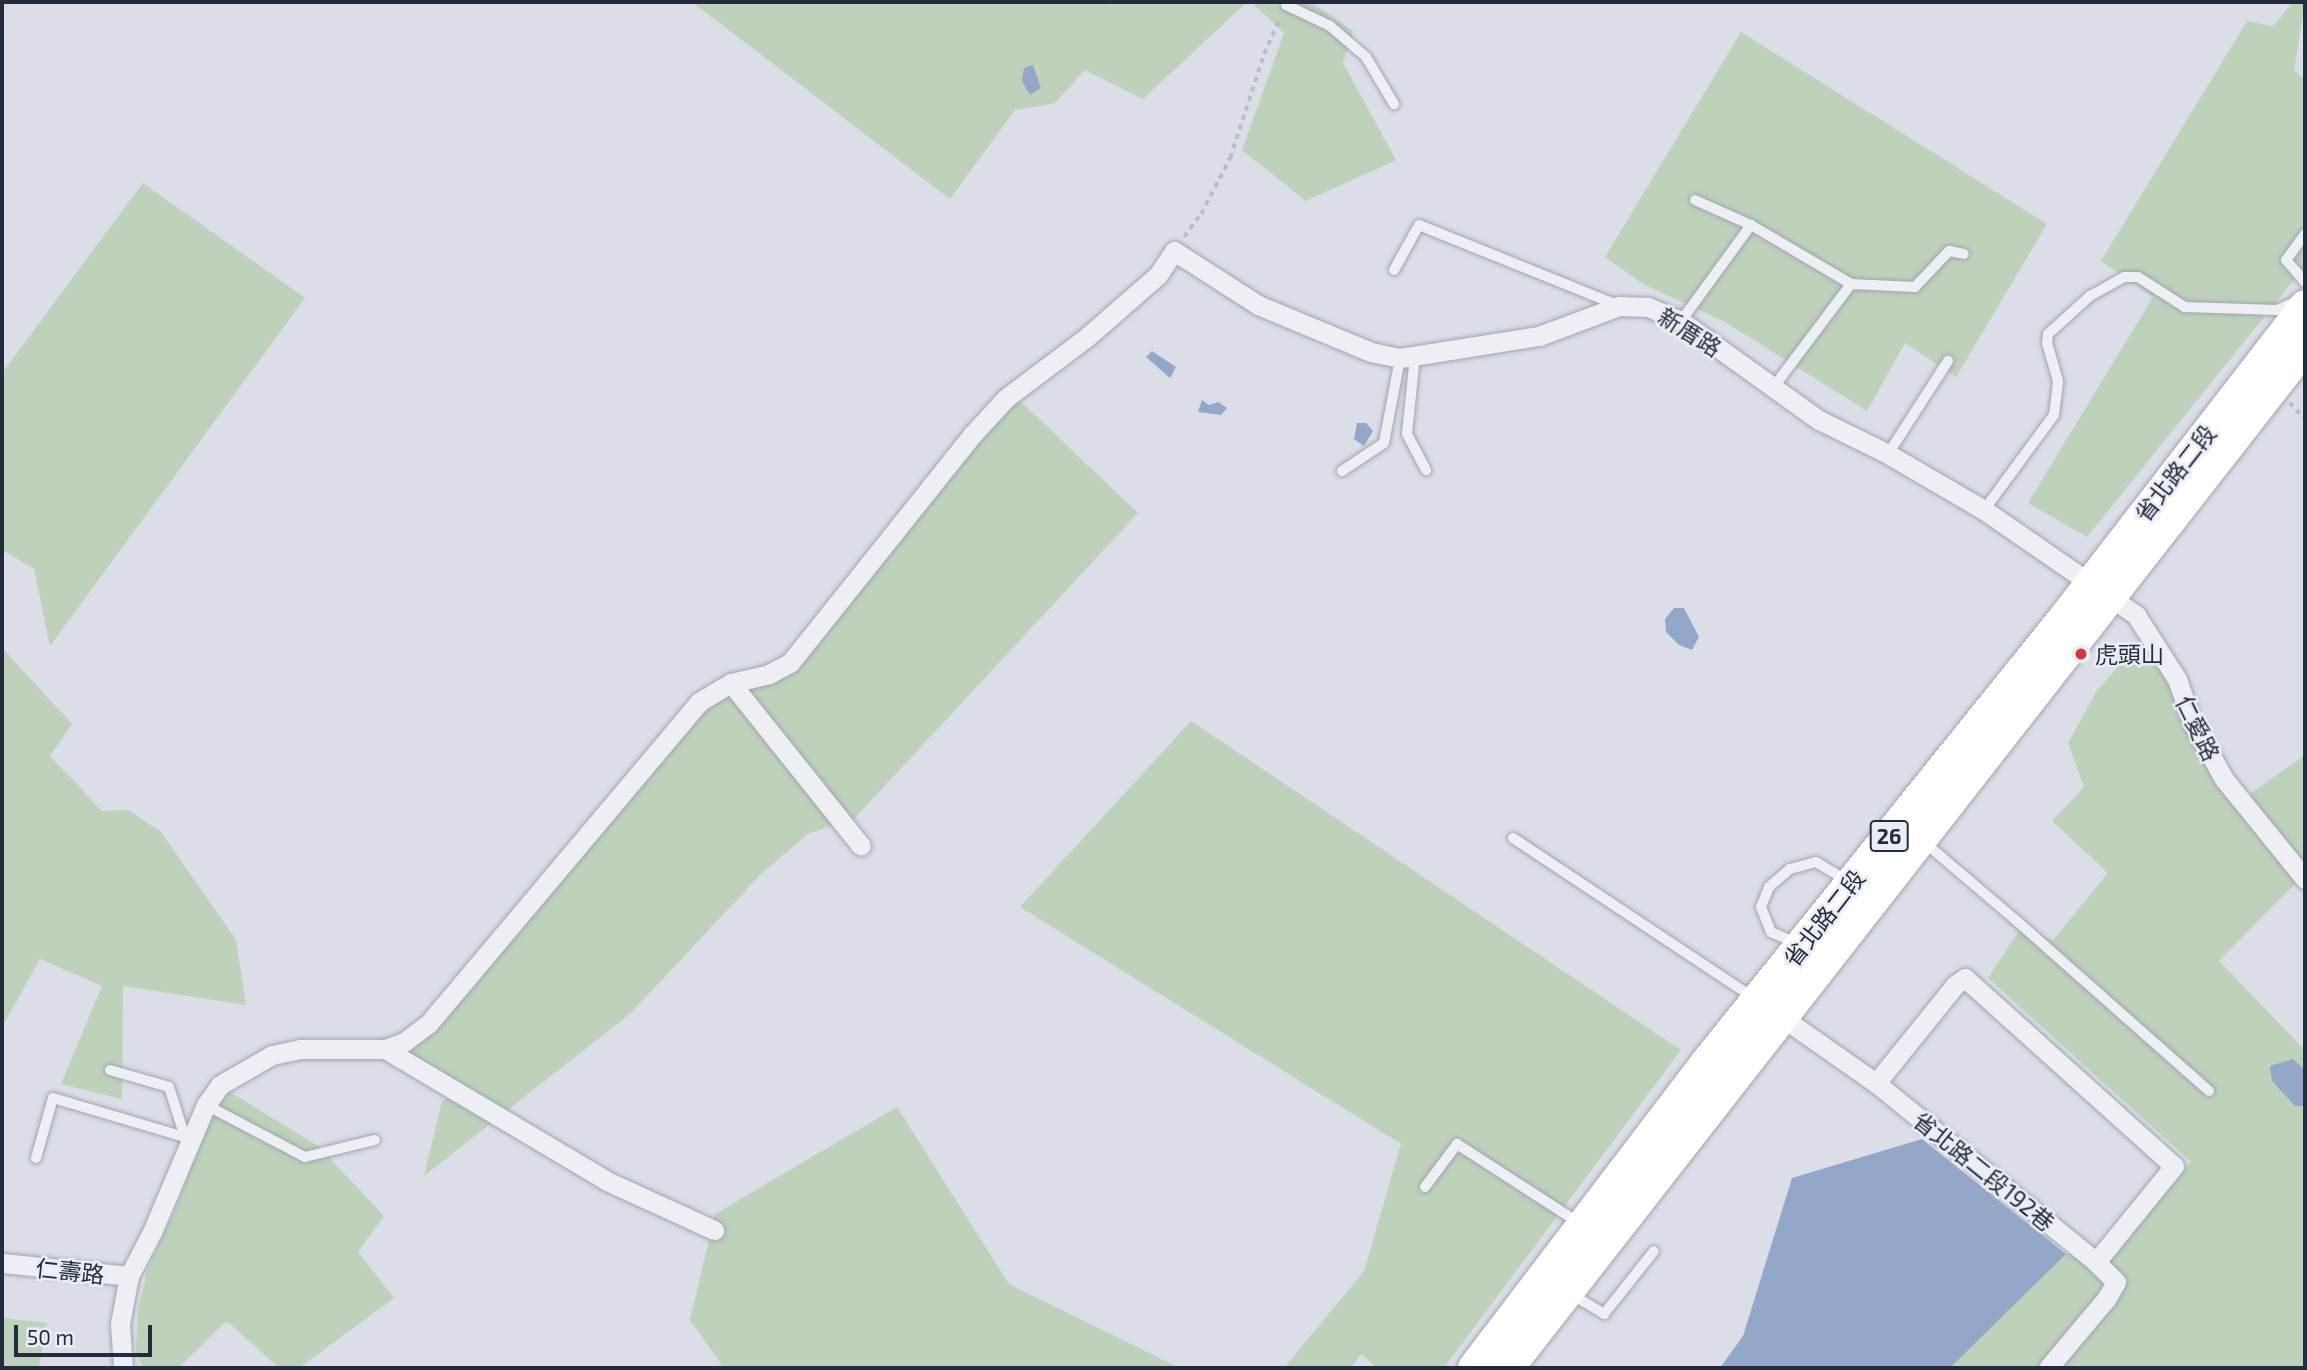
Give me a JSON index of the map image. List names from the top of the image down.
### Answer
{
  "streets": {
    "main road": ["省北路二段", "26"],
    "street": [
      "新厝路",
      "仁愛路",
      "省北路二段192巷",
      "仁壽路"
    ]
  },
  "crossings": [
    ["新厝路", "省北路二段"],
    ["新厝路", "仁愛路"],
    ["省北路二段", "仁愛路"],
    ["省北路二段", "省北路二段192巷"]
  ],
  "places": ["虎頭山"],
  "scale_bar": "50 m"
}
